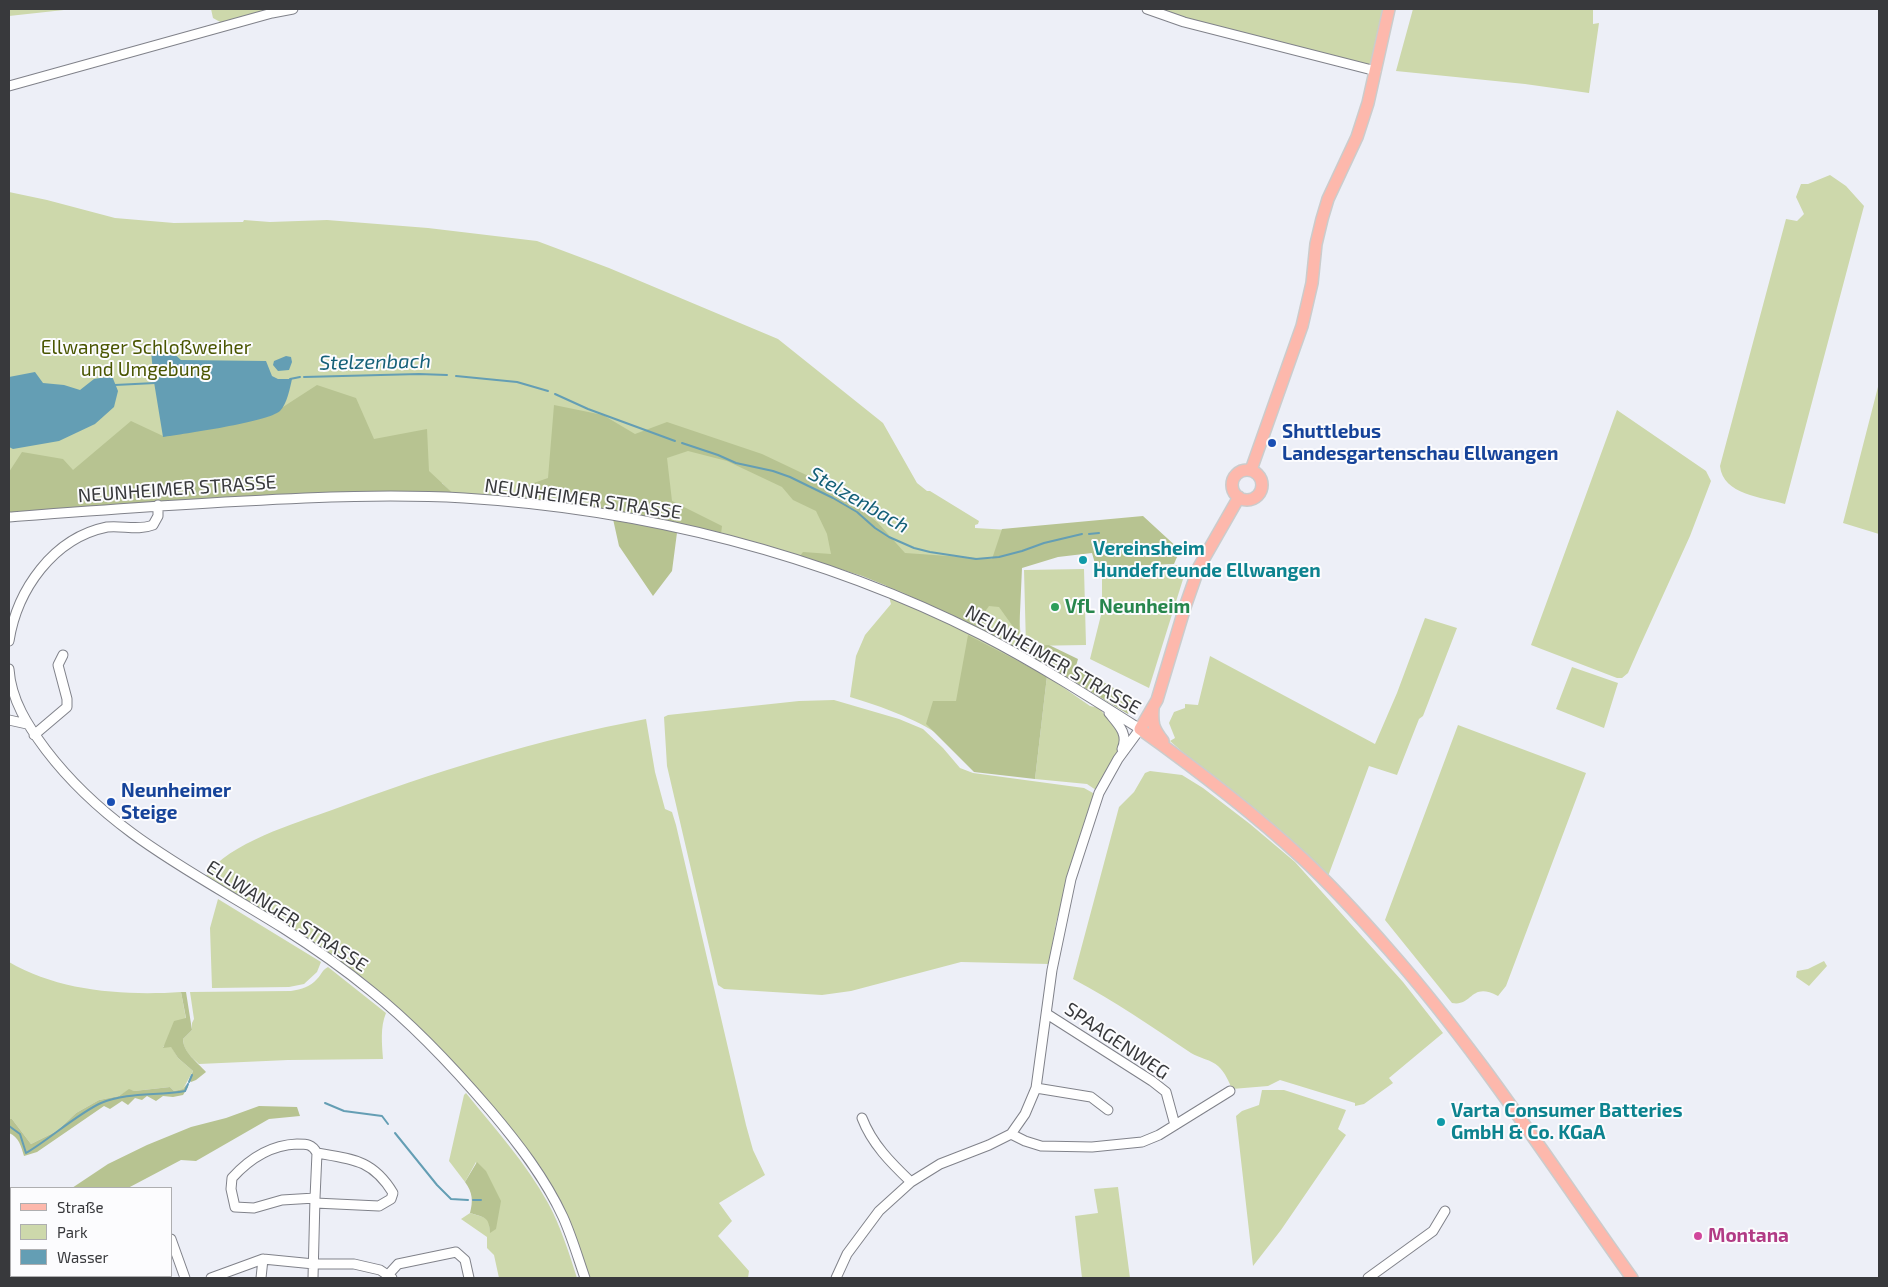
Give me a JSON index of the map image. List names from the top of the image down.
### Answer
{
  "streets": {
    "street": ["NEUNHEIMER STRASSE", "ELLWANGER STRASSE", "SPAAGENWEG"]
  },
  "water": ["Stelzenbach"],
  "parks": ["Ellwanger Schloßweiher und Umgebung"],
  "places": [
    "Shuttlebus Landesgartenschau Ellwangen",
    "Vereinsheim Hundefreunde Ellwangen",
    "VfL Neunheim",
    "Neunheimer Steige",
    "Varta Consumer Batteries GmbH & Co. KGaA",
    "Montana"
  ],
  "legend": ["Straße", "Park", "Wasser"]
}
